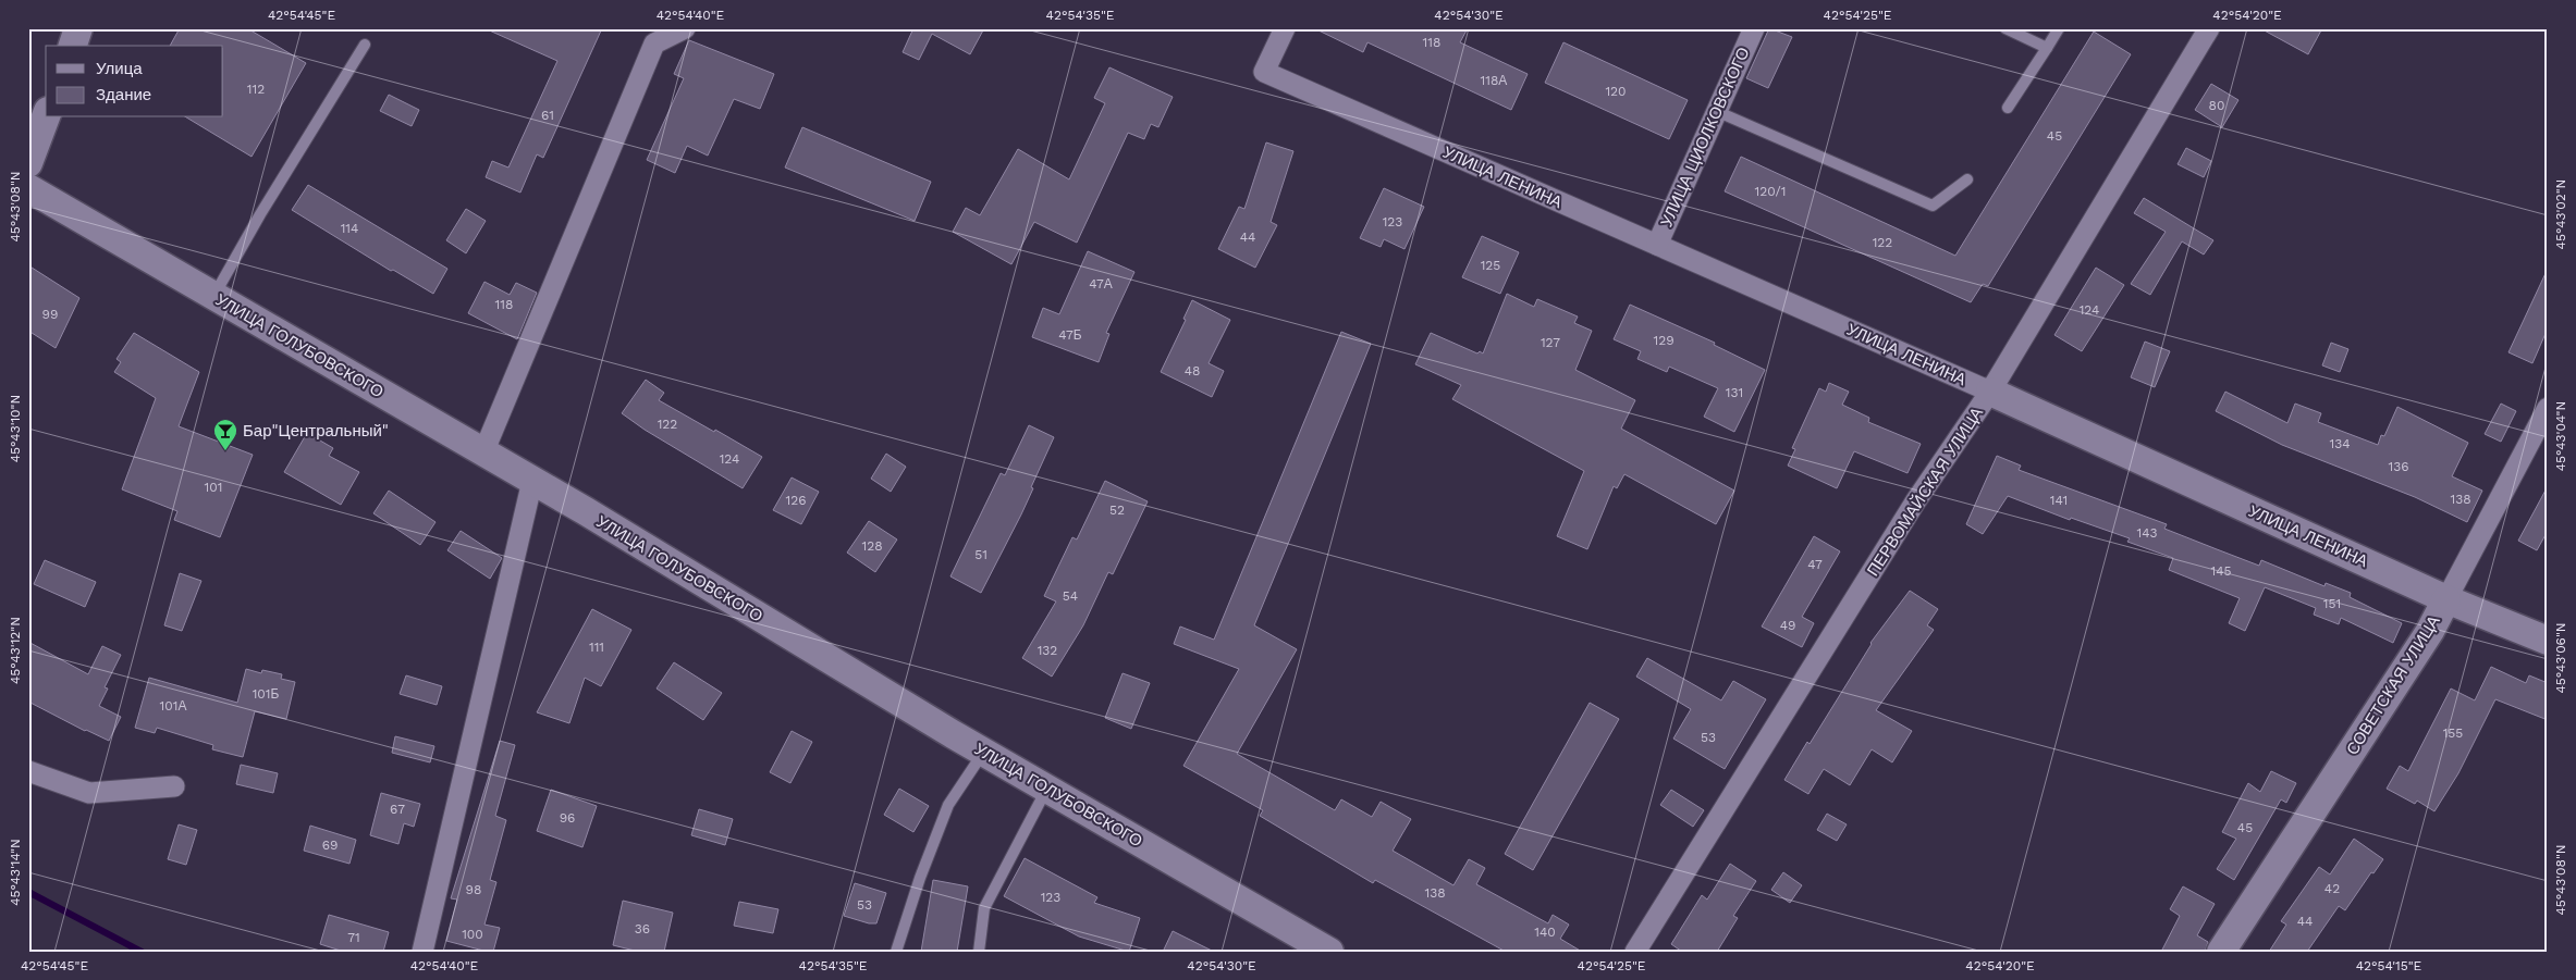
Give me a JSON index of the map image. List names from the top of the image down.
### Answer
{
  "streets": {
    "street": [
      "УЛИЦА ЦИОЛКОВСКОГО",
      "УЛИЦА ЛЕНИНА",
      "УЛИЦА ГОЛУБОВСКОГО",
      "ПЕРВОМАЙСКАЯ УЛИЦА",
      "СОВЕТСКАЯ УЛИЦА"
    ]
  },
  "crossings": [
    ["УЛИЦА ЦИОЛКОВСКОГО", "УЛИЦА ЛЕНИНА"],
    ["УЛИЦА ЛЕНИНА", "ПЕРВОМАЙСКАЯ УЛИЦА"],
    ["УЛИЦА ЛЕНИНА", "СОВЕТСКАЯ УЛИЦА"]
  ],
  "places": {
    "bar": ["Бар\"Центральный\""]
  },
  "house_numbers": [
    "118",
    "118А",
    "112",
    "120",
    "80",
    "61",
    "45",
    "120/1",
    "123",
    "114",
    "44",
    "122",
    "125",
    "47А",
    "118",
    "124",
    "99",
    "47Б",
    "129",
    "127",
    "48",
    "131",
    "122",
    "134",
    "124",
    "136",
    "101",
    "138",
    "126",
    "141",
    "52",
    "143",
    "128",
    "51",
    "47",
    "145",
    "54",
    "151",
    "49",
    "111",
    "132",
    "101Б",
    "101А",
    "155",
    "53",
    "67",
    "96",
    "45",
    "69",
    "42",
    "98",
    "138",
    "123",
    "53",
    "44",
    "36",
    "140",
    "100",
    "71"
  ],
  "legend": ["Улица", "Здание"],
  "coordinates": [
    "42°54'45\"E",
    "42°54'40\"E",
    "42°54'35\"E",
    "42°54'30\"E",
    "42°54'25\"E",
    "42°54'20\"E",
    "45°43'08\"N",
    "45°43'02\"N",
    "45°43'10\"N",
    "45°43'04\"N",
    "45°43'12\"N",
    "45°43'06\"N",
    "45°43'14\"N",
    "42°54'15\"E"
  ]
}
